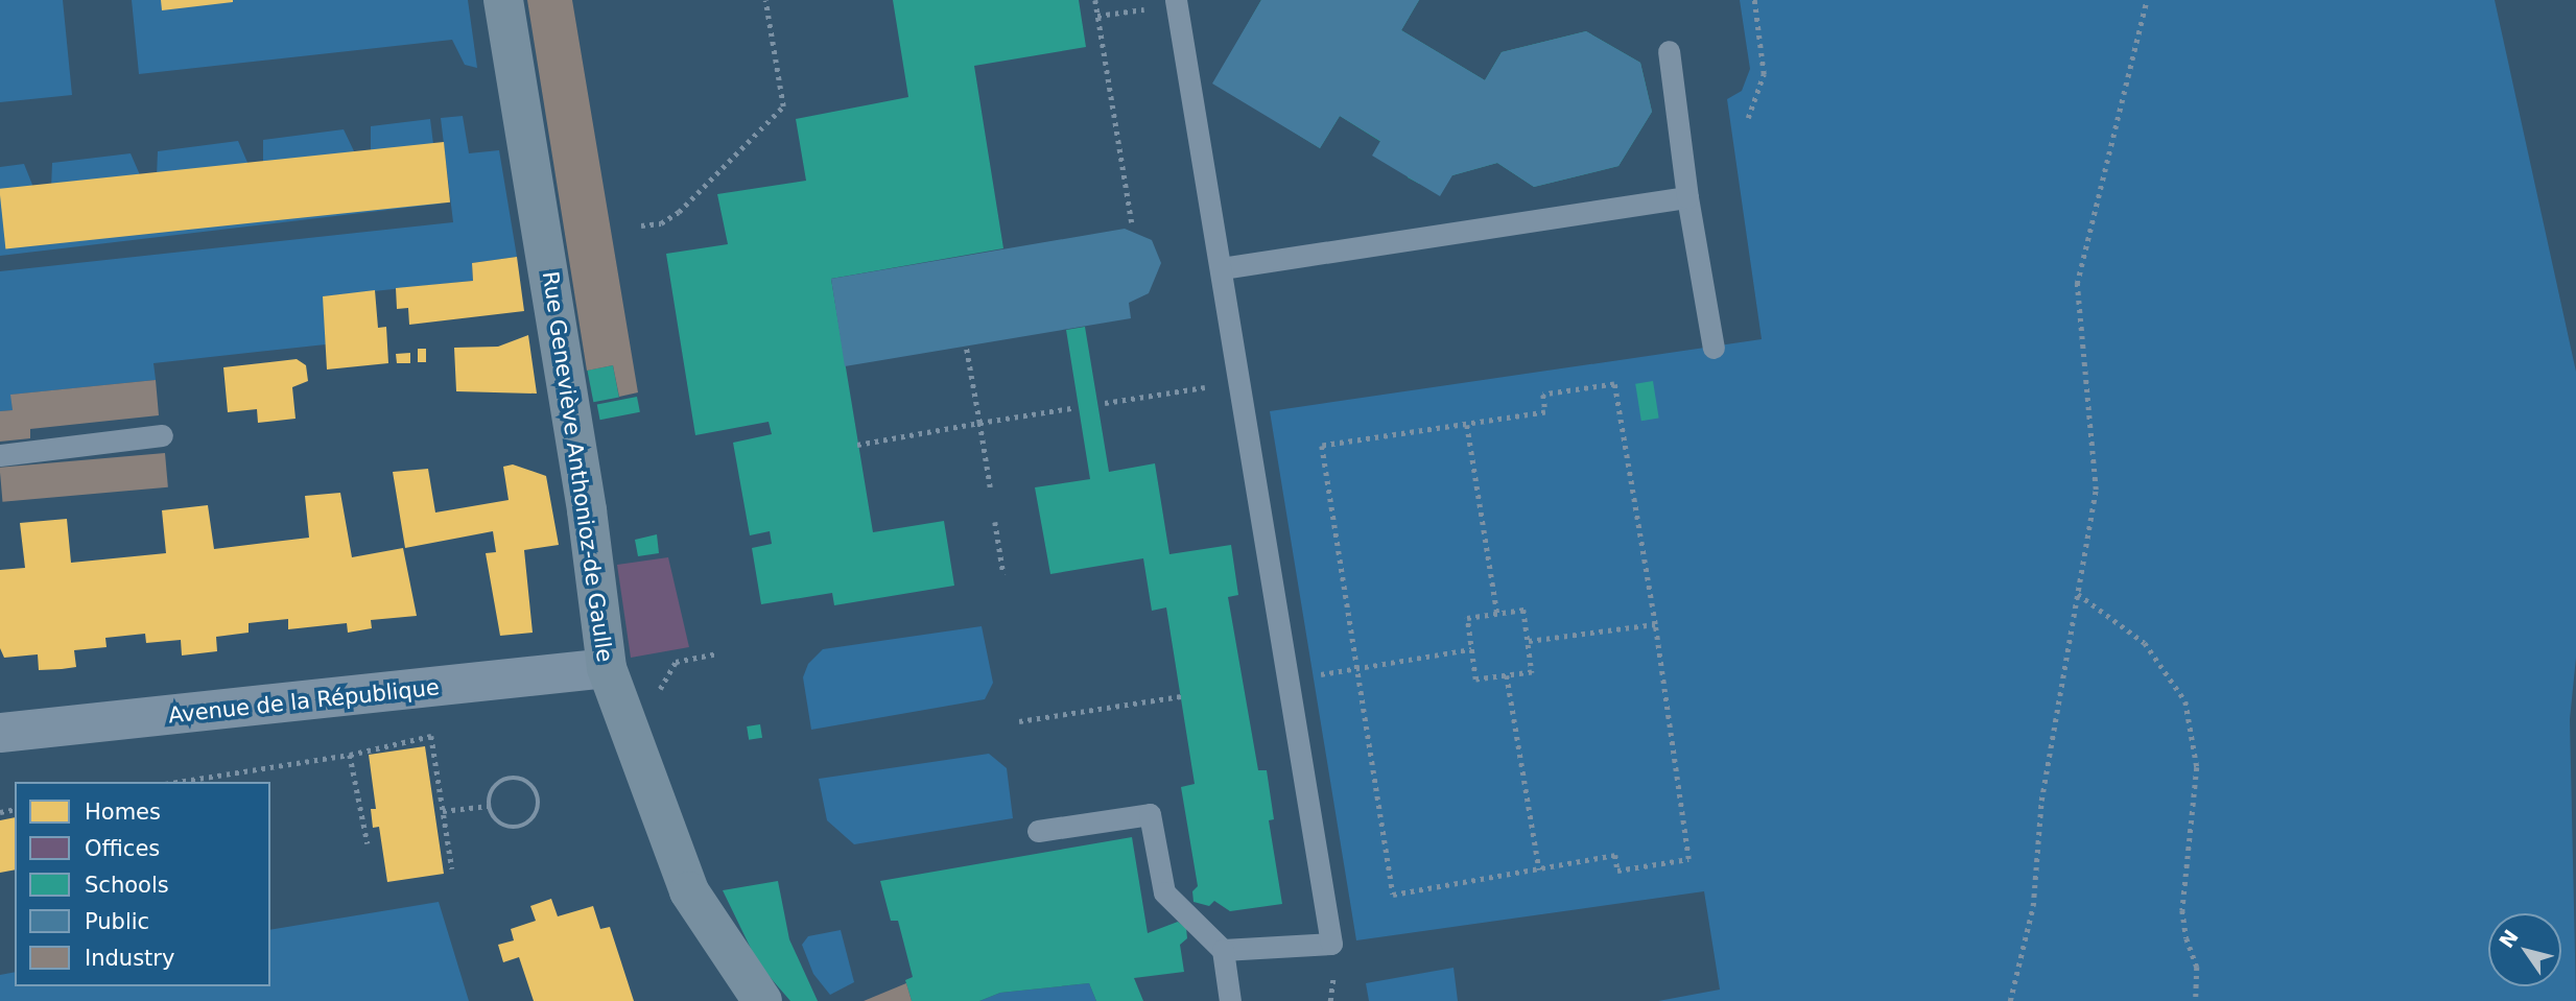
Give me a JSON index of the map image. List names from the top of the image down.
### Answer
{
  "streets": {
    "main road": ["Rue Geneviève Anthonioz-de Gaulle"],
    "street": ["Avenue de la République"]
  },
  "crossings": [
    ["Rue Geneviève Anthonioz-de Gaulle", "Avenue de la République"]
  ],
  "legend": [
    "Homes",
    "Offices",
    "Schools",
    "Public",
    "Industry"
  ],
  "north": "top left"
}
